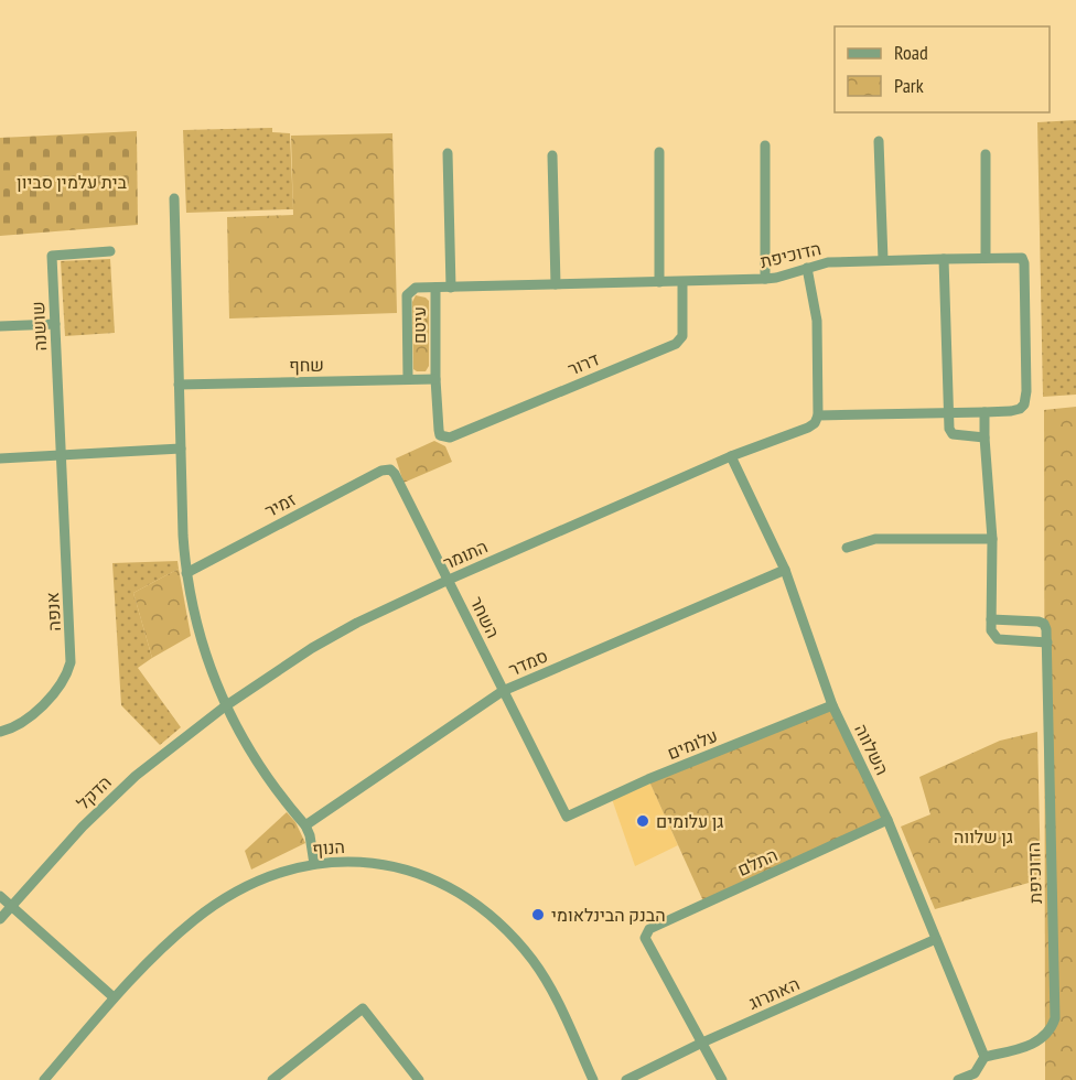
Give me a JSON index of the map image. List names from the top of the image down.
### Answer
{
  "streets": {
    "street": [
      "הדוכיפת",
      "עיטם",
      "שושנה",
      "דרור",
      "שחף",
      "זמיר",
      "התומר",
      "אנפה",
      "השחר",
      "סמדר",
      "עלומים",
      "השלווה",
      "הדקל",
      "הנוף",
      "התלם",
      "האתרוג"
    ]
  },
  "crossings": [
    ["הדוכיפת", "עיטם"],
    ["הדוכיפת", "דרור"],
    ["הדוכיפת", "השלווה"],
    ["עיטם", "דרור"],
    ["עיטם", "שחף"],
    ["שושנה", "אנפה"],
    ["זמיר", "השחר"],
    ["התומר", "השחר"],
    ["התומר", "השלווה"],
    ["התומר", "הדקל"],
    ["השחר", "סמדר"],
    ["השחר", "עלומים"],
    ["סמדר", "השלווה"],
    ["עלומים", "השלווה"],
    ["השלווה", "התלם"],
    ["השלווה", "האתרוג"],
    ["התלם", "האתרוג"]
  ],
  "parks": ["בית עלמין סביון", "גן שלווה"],
  "places": ["גן עלומים", "הבנק הבינלאומי"],
  "legend": ["Road", "Park"]
}
